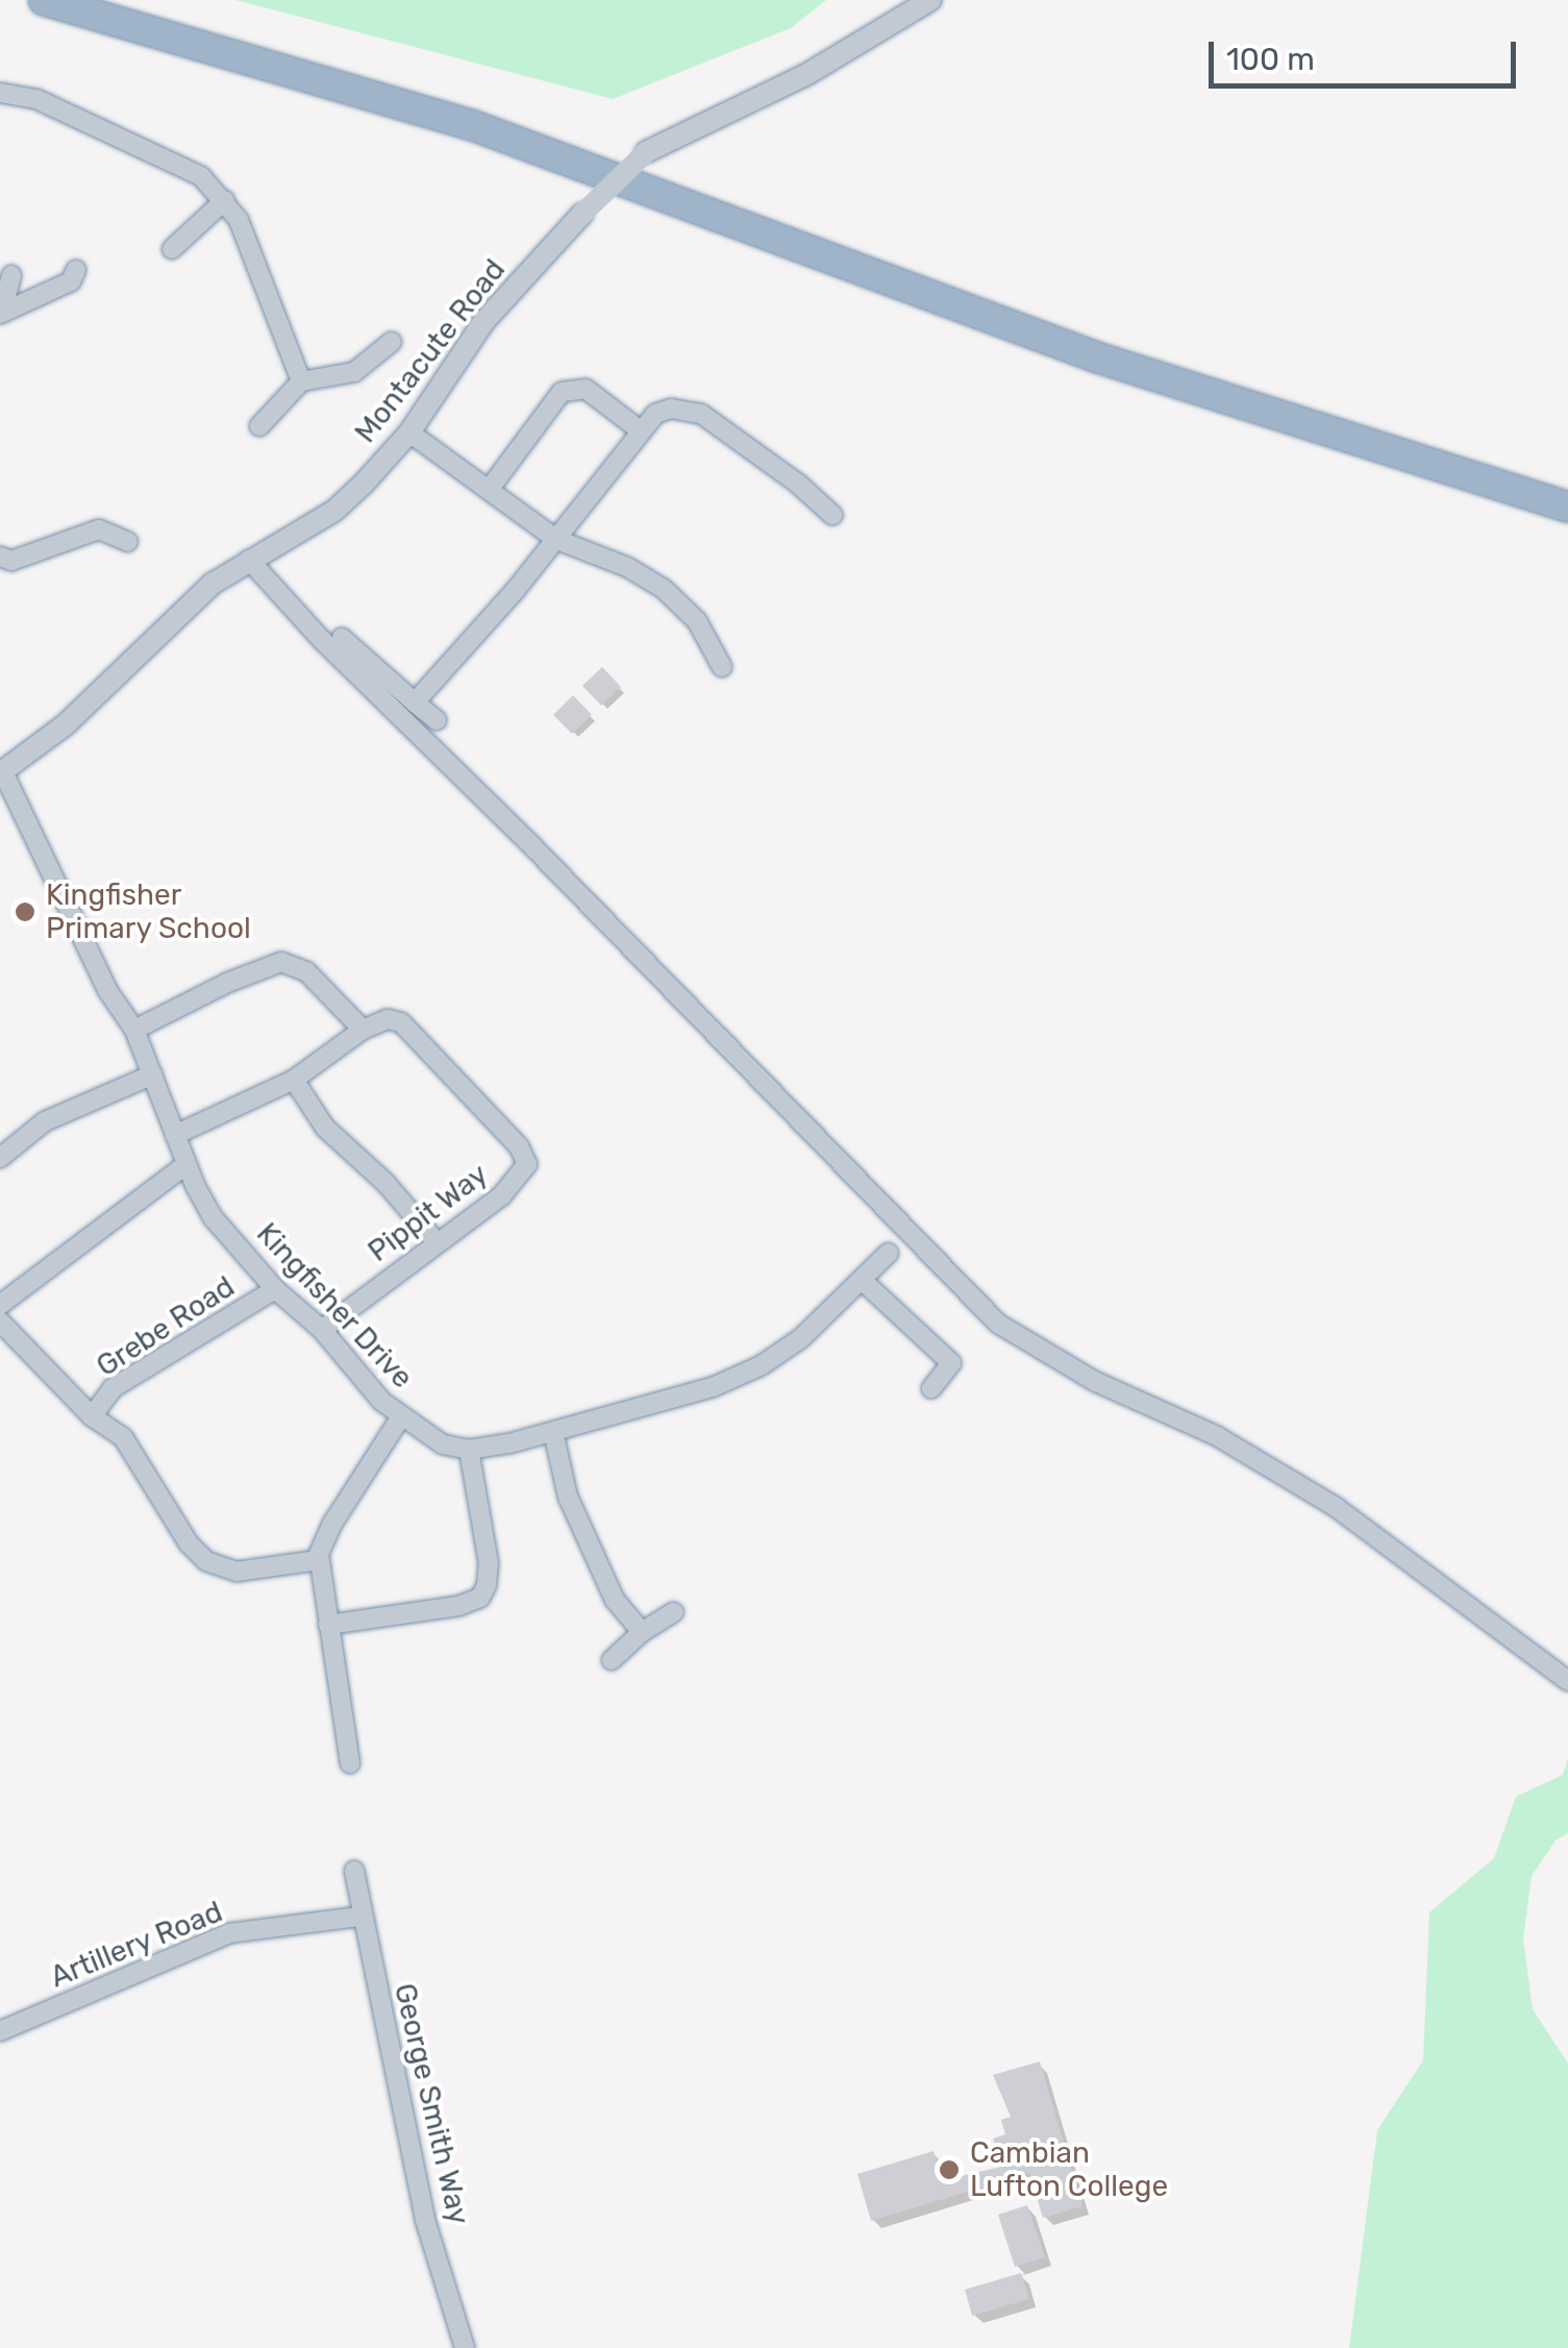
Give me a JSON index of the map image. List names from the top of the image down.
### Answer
{
  "streets": {
    "street": [
      "Montacute Road",
      "Pippit Way",
      "Kingfisher Drive",
      "Grebe Road",
      "Artillery Road",
      "George Smith Way"
    ]
  },
  "crossings": [
    ["Montacute Road", "Kingfisher Drive"],
    ["Pippit Way", "Kingfisher Drive"],
    ["Kingfisher Drive", "Grebe Road"],
    ["Artillery Road", "George Smith Way"]
  ],
  "places": ["Kingfisher Primary School", "Cambian Lufton College"],
  "scale_bar": "100 m"
}
